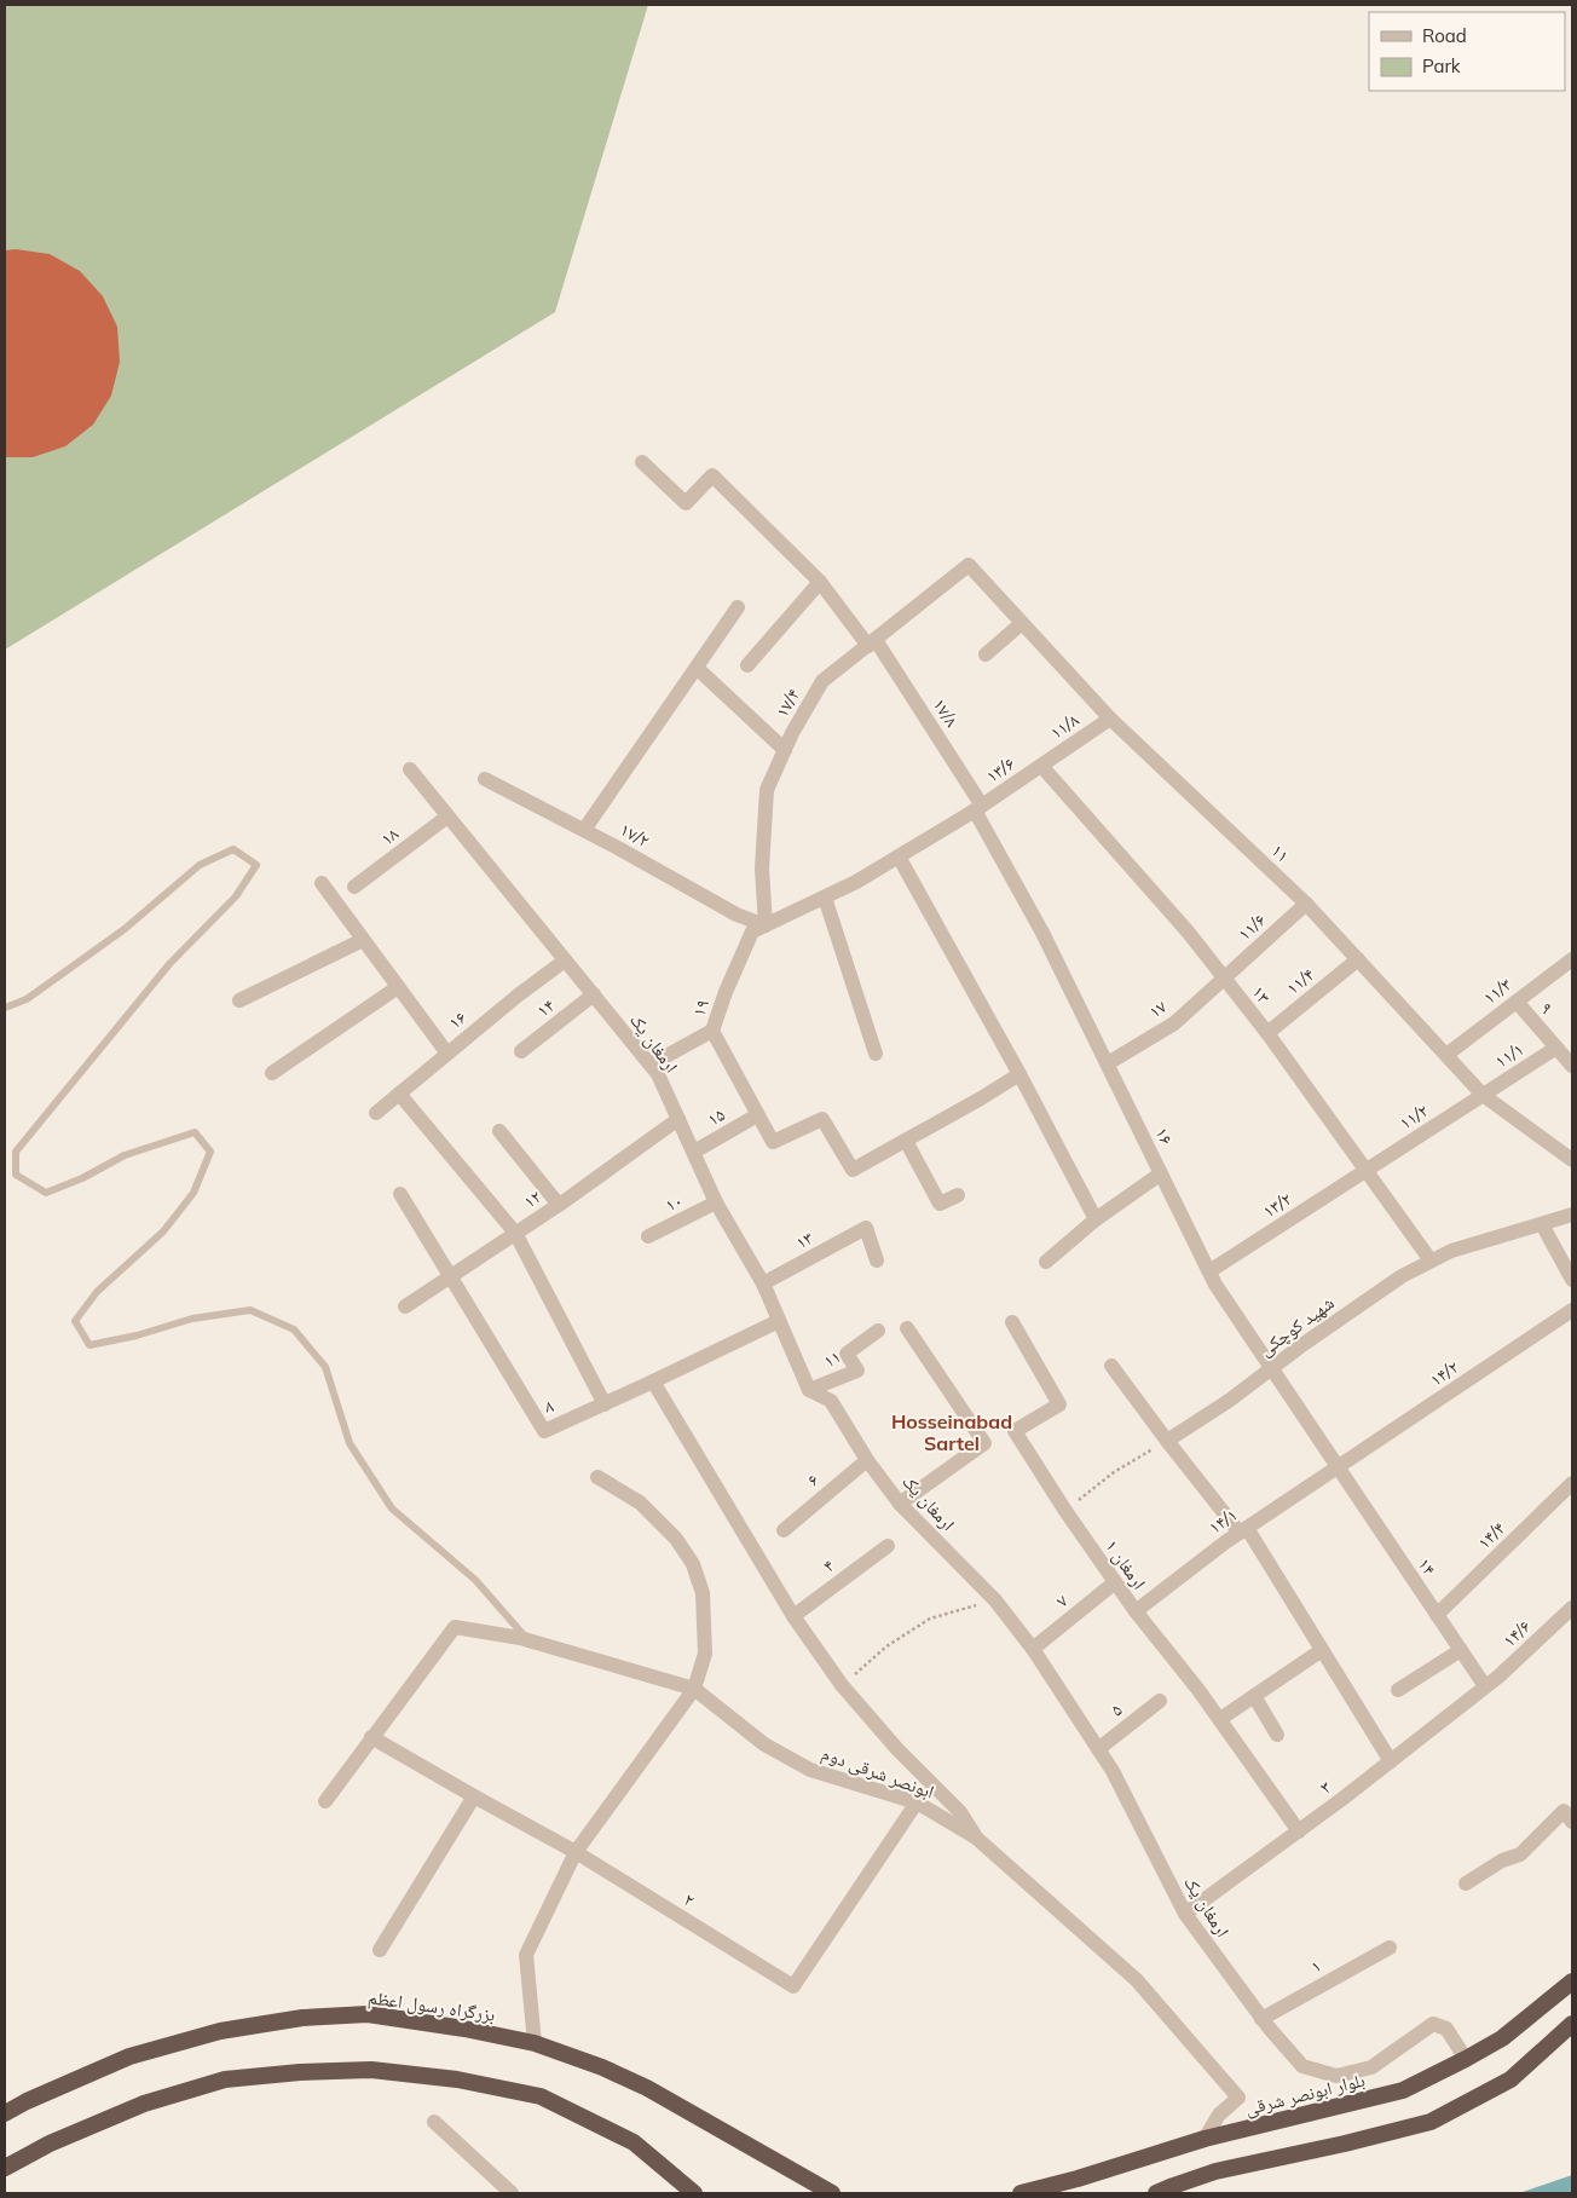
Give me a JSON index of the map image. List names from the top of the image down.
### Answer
{
  "streets": {
    "highway": ["بزرگراه رسول اعظم", "بلوار ابونصر شرقی"],
    "street": [
      "۱۷/۴",
      "۱۷/۸",
      "۱۱/۸",
      "۱۳/۶",
      "۱۷/۲",
      "۱۸",
      "۱۱",
      "۱۱/۶",
      "۱۱/۴",
      "۱۱/۳",
      "۱۳",
      "۱۴",
      "۱۹",
      "۹",
      "۱۷",
      "۱۶",
      "ارمغان یک",
      "۱۱/۱",
      "۱۵",
      "۱۱/۲",
      "۱۲",
      "۱۰",
      "۱۳/۲",
      "شهید کوچکی",
      "۱۴/۲",
      "۸",
      "۶",
      "۱۴/۱",
      "۱۴/۴",
      "ارمغان ۱",
      "۴",
      "۷",
      "۱۴/۶",
      "۵",
      "ابونصر شرقی دوم",
      "۳",
      "۲",
      "۱"
    ]
  },
  "crossings": [
    ["۱۷/۴", "۱۷/۸"],
    ["۱۷/۴", "۱۳/۶"],
    ["۱۷/۴", "۱۷/۲"],
    ["۱۷/۴", "۱۱"],
    ["۱۷/۴", "۱۹"],
    ["۱۷/۸", "۱۳/۶"],
    ["۱۷/۸", "۱۶"],
    ["۱۱/۸", "۱۳/۶"],
    ["۱۱/۸", "۱۱"],
    ["۱۱/۸", "۱۳"],
    ["۱۳/۶", "۱۷/۲"],
    ["۱۳/۶", "۱۳"],
    ["۱۳/۶", "۱۹"],
    ["۱۳/۶", "۱۶"],
    ["۱۷/۲", "۱۹"],
    ["۱۸", "ارمغان یک"],
    ["۱۱", "۱۱/۶"],
    ["۱۱", "۱۱/۴"],
    ["۱۱", "۱۱/۳"],
    ["۱۱", "ارمغان یک"],
    ["۱۱", "۱۱/۱"],
    ["۱۱", "۱۱/۲"],
    ["۱۱/۶", "۱۳"],
    ["۱۱/۶", "۱۷"],
    ["۱۱/۴", "۱۳"],
    ["۱۱/۳", "۹"],
    ["۱۳", "۱۷"],
    ["۱۳", "ارمغان یک"],
    ["۱۳", "۱۱/۲"],
    ["۱۳", "۱۳/۲"],
    ["۱۳", "شهید کوچکی"],
    ["۱۴", "۱۶"],
    ["۱۴", "ارمغان یک"],
    ["۱۴", "۱۴/۲"],
    ["۱۴", "۱۴/۱"],
    ["۱۴", "۱۴/۴"],
    ["۱۴", "۱۴/۶"],
    ["۱۴", "۳"],
    ["۱۹", "ارمغان یک"],
    ["۹", "۱۱/۱"],
    ["۱۷", "۱۶"],
    ["۱۶", "ارمغان یک"],
    ["۱۶", "۱۳/۲"],
    ["۱۶", "شهید کوچکی"],
    ["۱۶", "۱۴/۲"],
    ["۱۶", "۱۴/۱"],
    ["ارمغان یک", "۱۵"],
    ["ارمغان یک", "۱۲"],
    ["ارمغان یک", "۱۰"],
    ["ارمغان یک", "۸"],
    ["ارمغان یک", "۶"],
    ["ارمغان یک", "۷"],
    ["ارمغان یک", "۵"],
    ["ارمغان یک", "۳"],
    ["ارمغان یک", "۱"],
    ["ارمغان یک", "بلوار ابونصر شرقی"],
    ["۱۱/۱", "۱۱/۲"],
    ["۱۱/۲", "۱۳/۲"],
    ["۱۲", "۸"],
    ["۱۴/۲", "۱۴/۱"],
    ["۱۴/۱", "ارمغان ۱"],
    ["ارمغان ۱", "۷"],
    ["ارمغان ۱", "۳"],
    ["۱۴/۶", "۳"],
    ["ابونصر شرقی دوم", "۲"],
    ["ابونصر شرقی دوم", "بلوار ابونصر شرقی"]
  ],
  "districts": ["Hosseinabad Sartel"],
  "legend": ["Road", "Park"]
}
